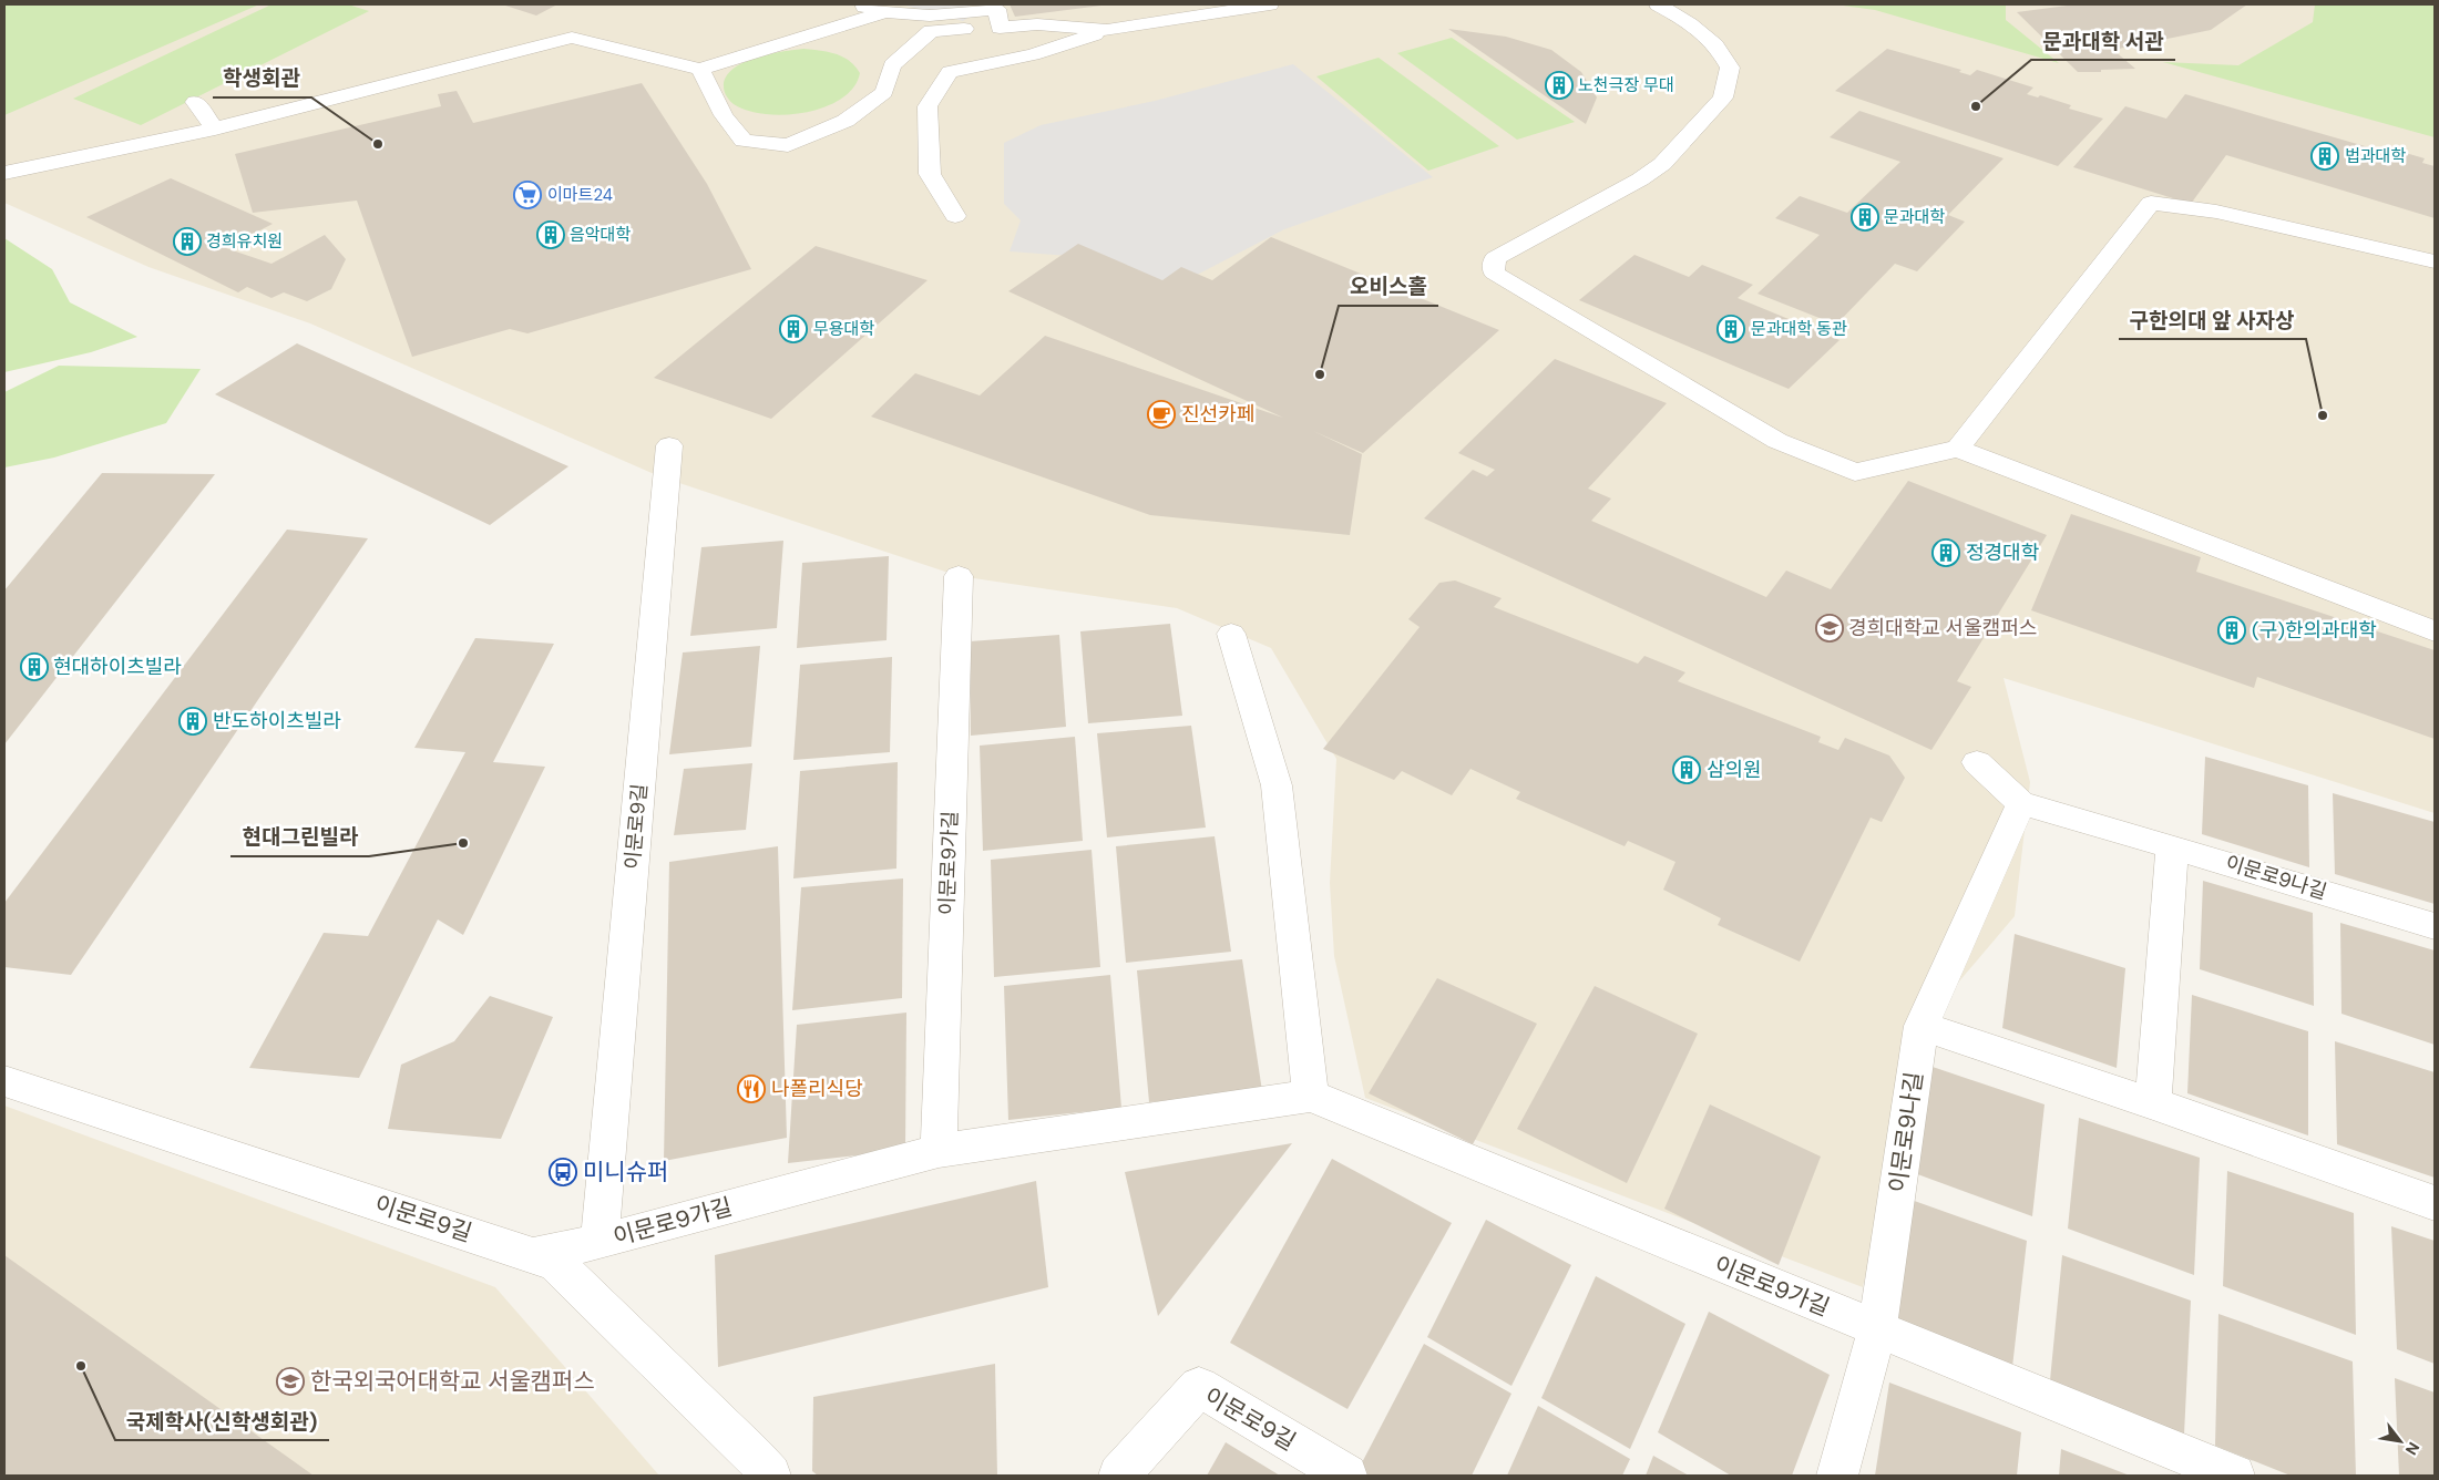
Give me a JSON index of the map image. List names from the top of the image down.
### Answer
{
  "streets": {
    "street": ["이문로9길", "이문로9가길", "이문로9나길"]
  },
  "crossings": [
    ["이문로9길", "이문로9가길"],
    ["이문로9가길", "이문로9나길"]
  ],
  "places": {
    "building": [
      "노천극장 무대",
      "법과대학",
      "문과대학",
      "음악대학",
      "경희유치원",
      "무용대학",
      "문과대학 동관",
      "정경대학",
      "(구)한의과대학",
      "현대하이츠빌라",
      "반도하이츠빌라",
      "삼의원"
    ],
    "other": [
      "문과대학 서관",
      "학생회관",
      "오비스홀",
      "구한의대 앞 사자상",
      "현대그린빌라",
      "국제학사(신학생회관)"
    ],
    "supermarket": ["이마트24"],
    "cafe": ["진선카페"],
    "school or university": ["경희대학교 서울캠퍼스", "한국외국어대학교 서울캠퍼스"],
    "restaurant": ["나폴리식당"],
    "bus stop": ["미니슈퍼"]
  },
  "north": "bottom right"
}
